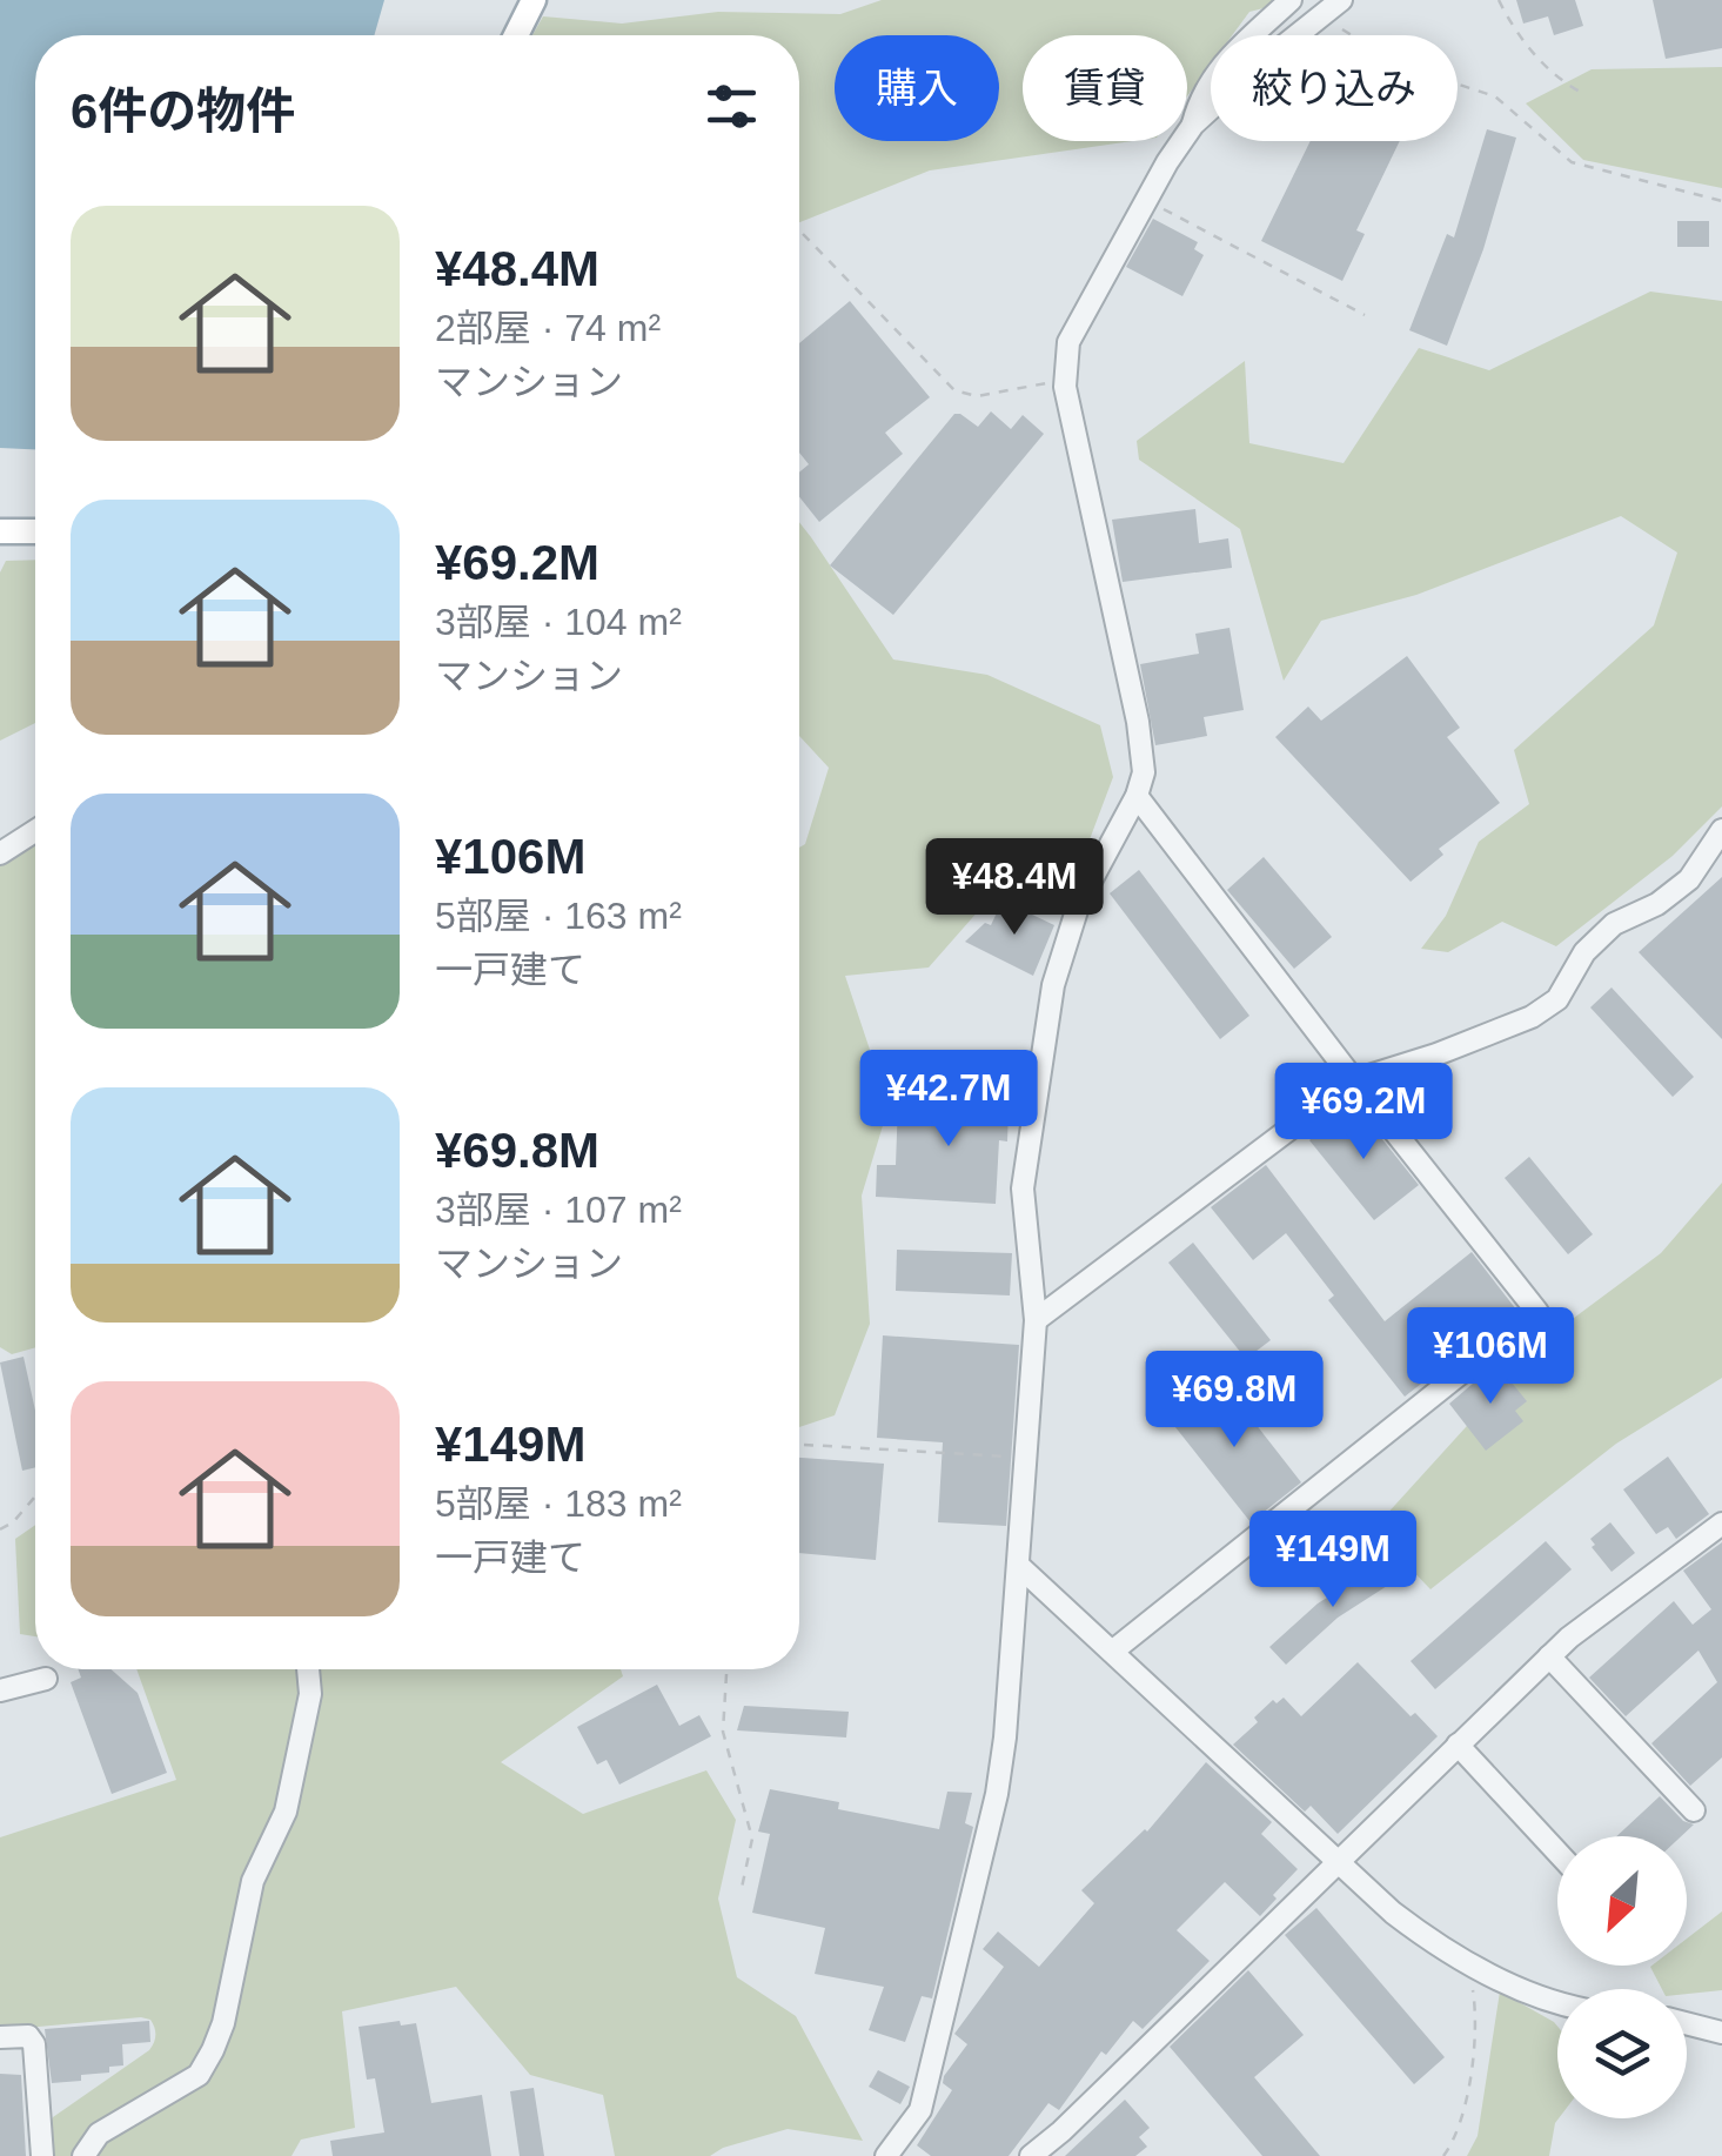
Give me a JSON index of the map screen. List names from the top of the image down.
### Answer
{
  "north": "bottom left",
  "page": {
    "chip": ["購入", "賃貸", "絞り込み"],
    "heading": "6件の物件",
    "list": [
      {
        "name": "¥48.4M",
        "note": "2部屋 · 74 m² · マンション"
      },
      {
        "name": "¥69.2M",
        "note": "3部屋 · 104 m² · マンション"
      },
      {
        "name": "¥106M",
        "note": "5部屋 · 163 m² · 一戸建て"
      },
      {
        "name": "¥69.8M",
        "note": "3部屋 · 107 m² · マンション"
      },
      {
        "name": "¥149M",
        "note": "5部屋 · 183 m² · 一戸建て"
      }
    ],
    "price": [
      "¥48.4M",
      "¥42.7M",
      "¥69.2M",
      "¥106M",
      "¥69.8M",
      "¥149M"
    ]
  }
}
